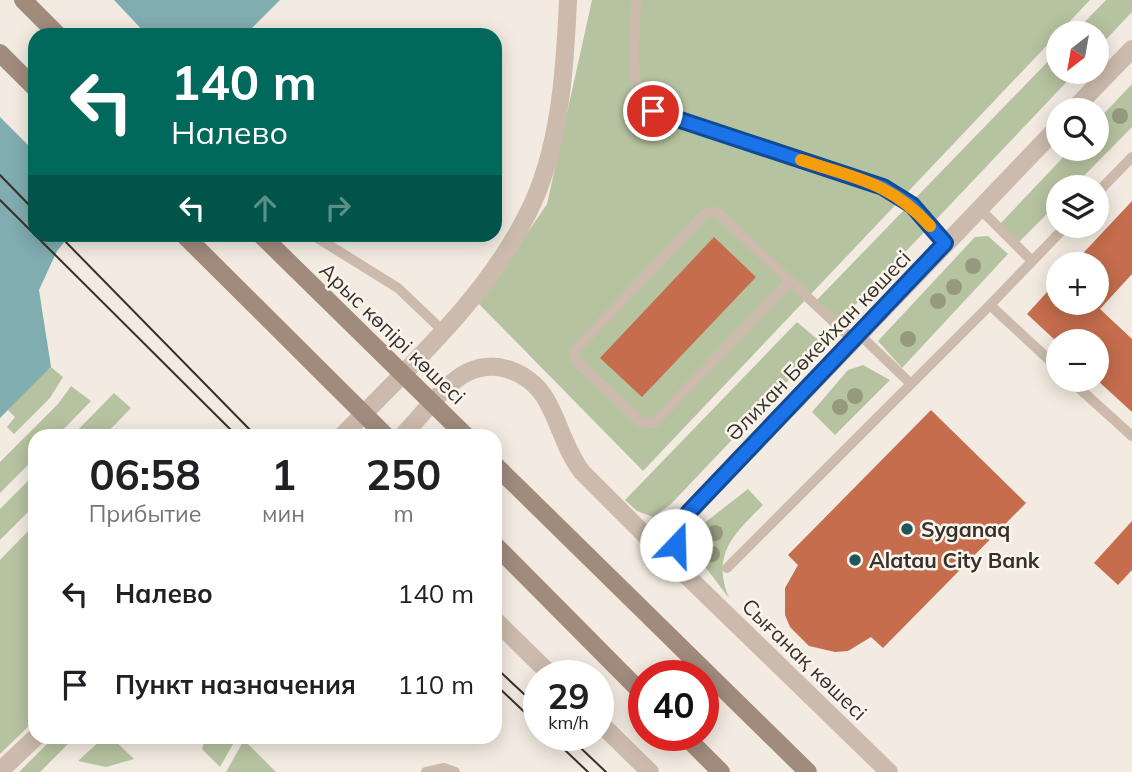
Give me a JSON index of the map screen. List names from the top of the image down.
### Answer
{
  "streets": {
    "main road": ["Арыс көпірі көшесі"],
    "street": ["Әлихан Бөкейхан көшесі", "Сығанақ көшесі"]
  },
  "crossings": [
    ["Әлихан Бөкейхан көшесі", "Сығанақ көшесі"]
  ],
  "places": ["Syganaq", "Alatau City Bank"],
  "north": "bottom left",
  "page": {
    "map_buttons": ["+", "−"],
    "turn": ["140 m", "Налево"],
    "eta": [
      "06:58",
      "Прибытие",
      "1",
      "мин",
      "250",
      "m"
    ],
    "list": [
      {
        "name": "Налево",
        "value": "140 m"
      },
      {
        "name": "Пункт назначения",
        "value": "110 m"
      }
    ],
    "speed": "29 km/h",
    "limit": "40"
  }
}
